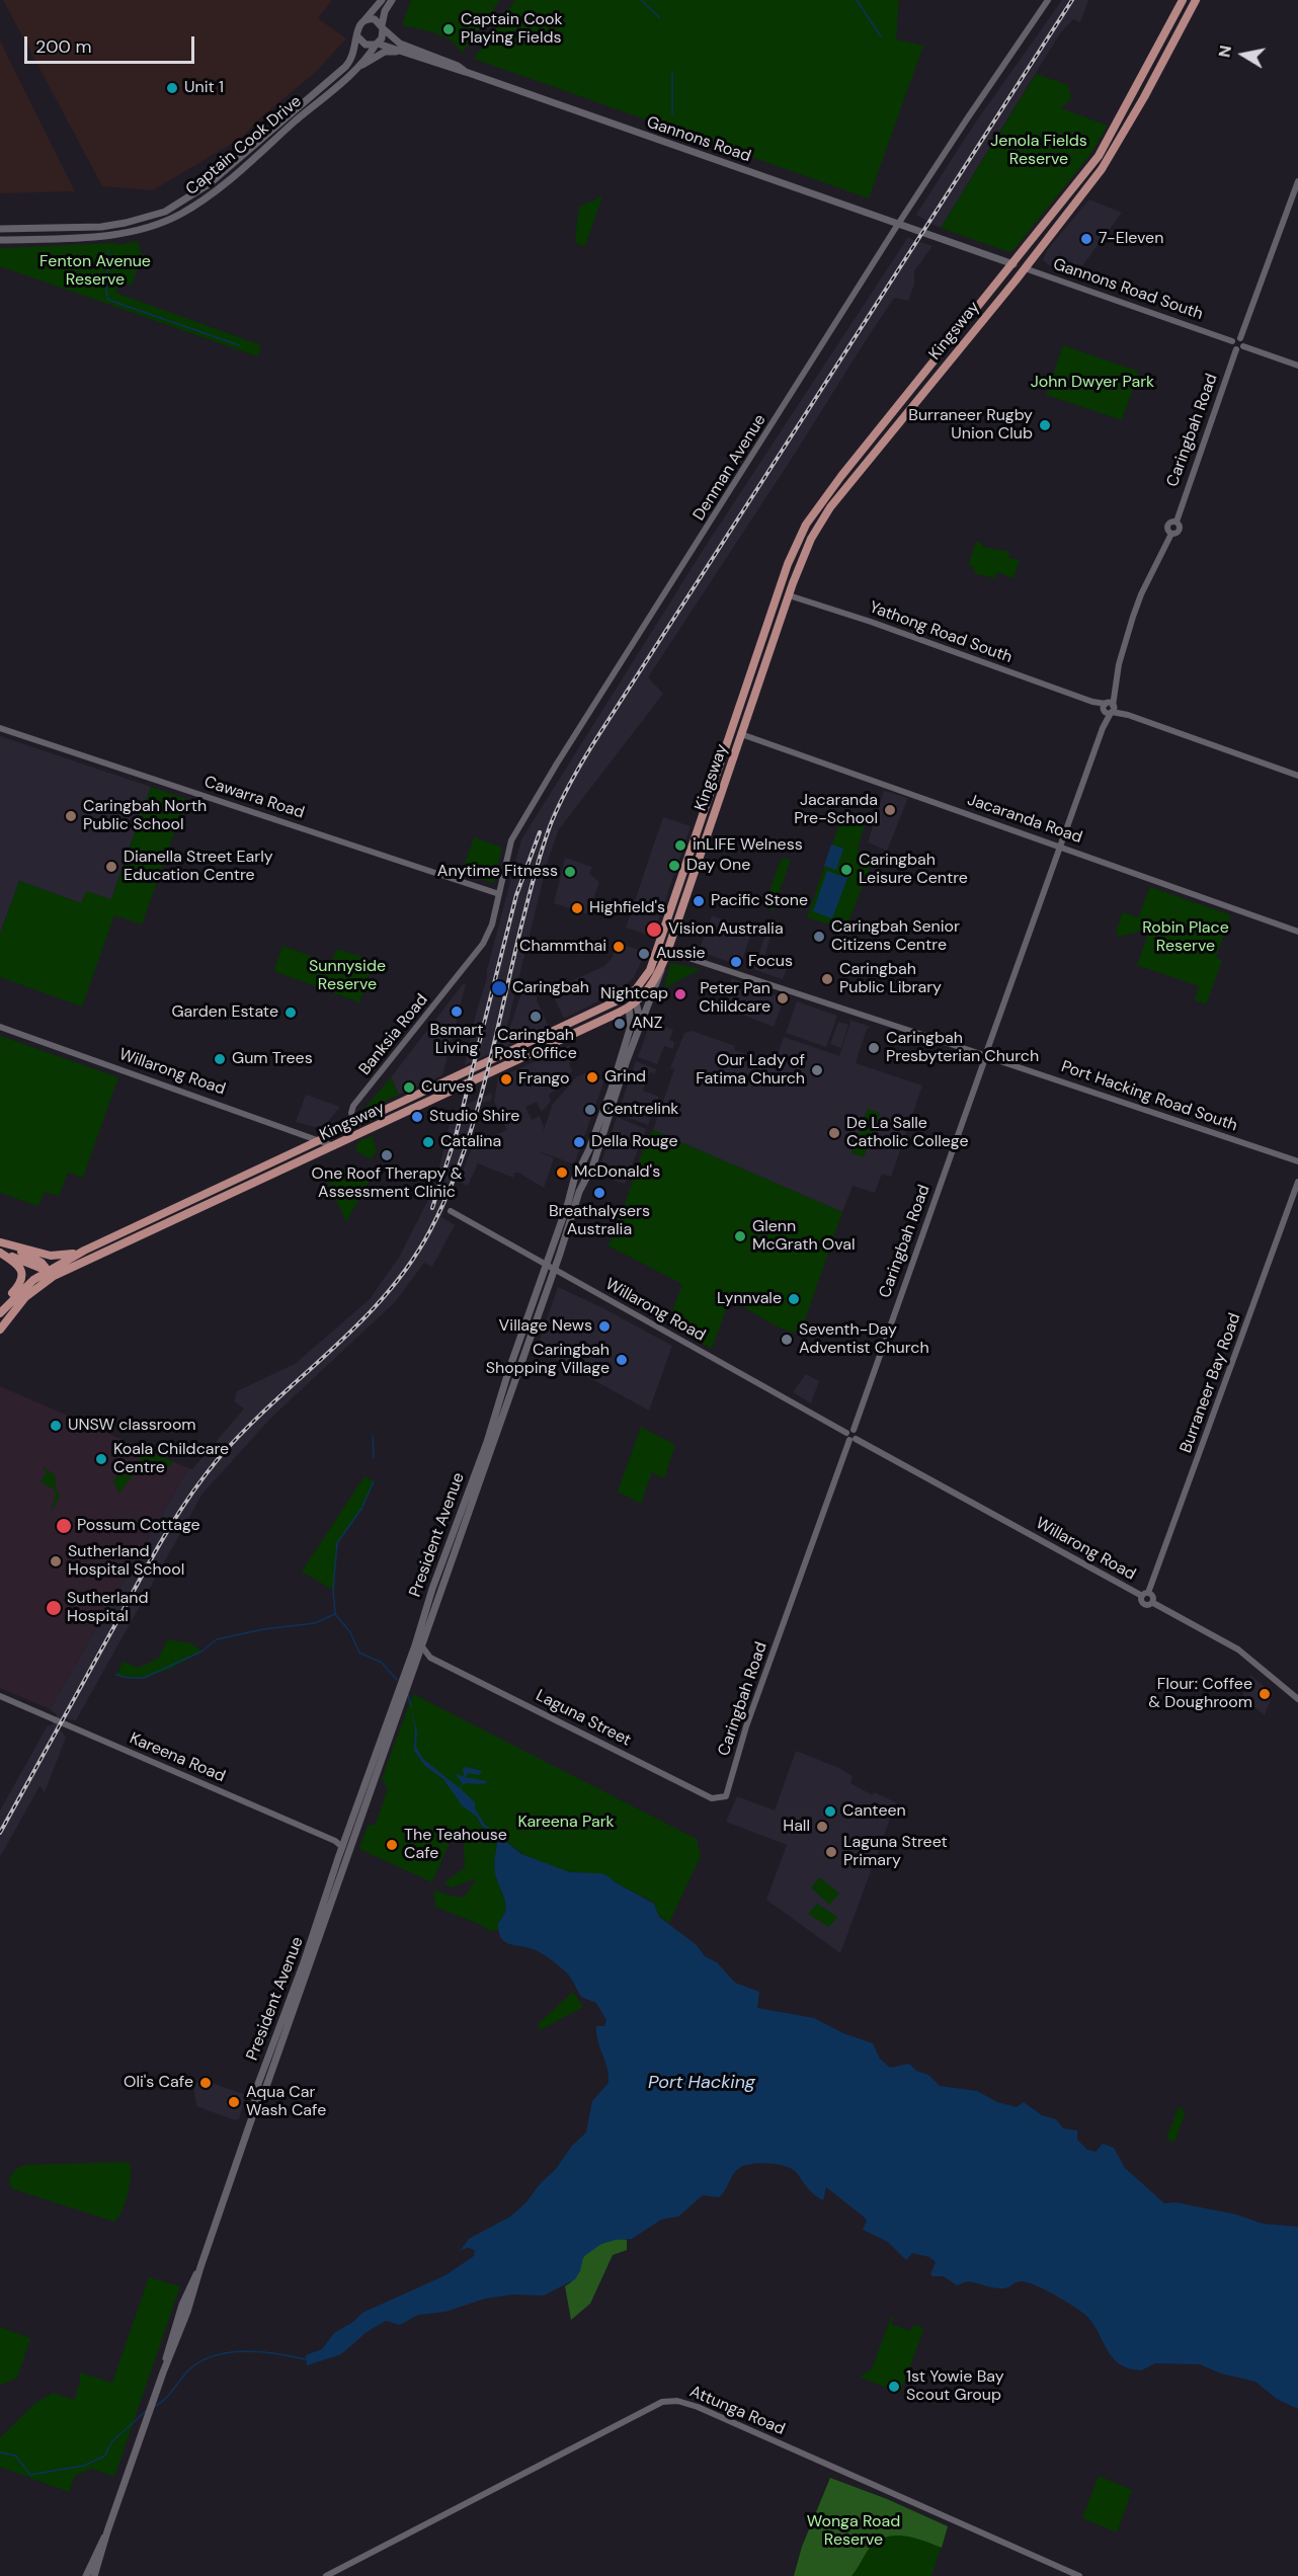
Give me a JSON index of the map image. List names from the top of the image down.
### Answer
{
  "streets": {
    "main road": [
      "Gannons Road",
      "Captain Cook Drive",
      "Gannons Road South",
      "Kingsway",
      "Yathong Road South",
      "President Avenue"
    ],
    "street": [
      "Caringbah Road",
      "Denman Avenue",
      "Cawarra Road",
      "Jacaranda Road",
      "Banksia Road",
      "Willarong Road",
      "Port Hacking Road South",
      "Burraneer Bay Road",
      "Laguna Street",
      "Kareena Road",
      "Attunga Road"
    ]
  },
  "crossings": [
    ["Gannons Road", "Captain Cook Drive"],
    ["Gannons Road", "Gannons Road South"],
    ["Gannons Road", "Kingsway"],
    ["Gannons Road", "Denman Avenue"],
    ["Gannons Road South", "Kingsway"],
    ["Kingsway", "Yathong Road South"],
    ["Kingsway", "Jacaranda Road"],
    ["Kingsway", "Banksia Road"],
    ["Kingsway", "Willarong Road"],
    ["Kingsway", "President Avenue"],
    ["Caringbah Road", "Yathong Road South"],
    ["Caringbah Road", "Willarong Road"],
    ["Caringbah Road", "Laguna Street"],
    ["Denman Avenue", "Cawarra Road"],
    ["Denman Avenue", "Banksia Road"],
    ["Willarong Road", "Burraneer Bay Road"],
    ["Willarong Road", "President Avenue"],
    ["President Avenue", "Laguna Street"],
    ["President Avenue", "Kareena Road"]
  ],
  "water": ["Port Hacking"],
  "parks": [
    "Jenola Fields Reserve",
    "Fenton Avenue Reserve",
    "John Dwyer Park",
    "Robin Place Reserve",
    "Sunnyside Reserve",
    "Kareena Park",
    "Wonga Road Reserve"
  ],
  "places": [
    "Captain Cook Playing Fields",
    "Unit 1",
    "7-Eleven",
    "Burraneer Rugby Union Club",
    "Jacaranda Pre-School",
    "Caringbah North Public School",
    "inLIFE Welness",
    "Day One",
    "Dianella Street Early Education Centre",
    "Caringbah Leisure Centre",
    "Anytime Fitness",
    "Pacific Stone",
    "Highfield's",
    "Vision Australia",
    "Caringbah Senior Citizens Centre",
    "Chammthai",
    "Aussie",
    "Focus",
    "Caringbah Public Library",
    "Caringbah",
    "Nightcap",
    "Peter Pan Childcare",
    "Bsmart Living",
    "Garden Estate",
    "Caringbah Post Office",
    "ANZ",
    "Caringbah Presbyterian Church",
    "Gum Trees",
    "Our Lady of Fatima Church",
    "Grind",
    "Frango",
    "Curves",
    "Centrelink",
    "Studio Shire",
    "De La Salle Catholic College",
    "Catalina",
    "Della Rouge",
    "One Roof Therapy & Assessment Clinic",
    "McDonald's",
    "Breathalysers Australia",
    "Glenn McGrath Oval",
    "Lynnvale",
    "Village News",
    "Seventh-Day Adventist Church",
    "Caringbah Shopping Village",
    "UNSW classroom",
    "Koala Childcare Centre",
    "Possum Cottage",
    "Sutherland Hospital School",
    "Sutherland Hospital",
    "Flour: Coffee & Doughroom",
    "Canteen",
    "Hall",
    "The Teahouse Cafe",
    "Laguna Street Primary",
    "Oli's Cafe",
    "Aqua Car Wash Cafe",
    "1st Yowie Bay Scout Group"
  ],
  "scale_bar": "200 m",
  "north": "left"
}
